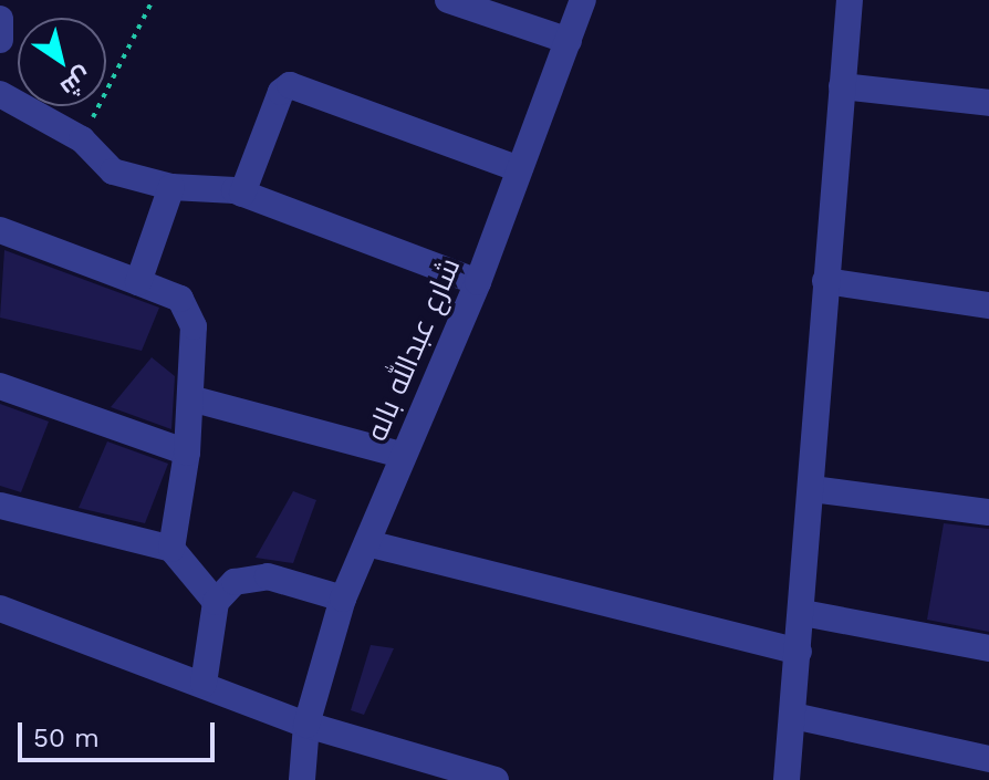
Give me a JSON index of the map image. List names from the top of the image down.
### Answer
{
  "streets": {
    "street": ["شارع عبدالله باله"]
  },
  "scale_bar": "50 m",
  "north": "bottom right"
}
